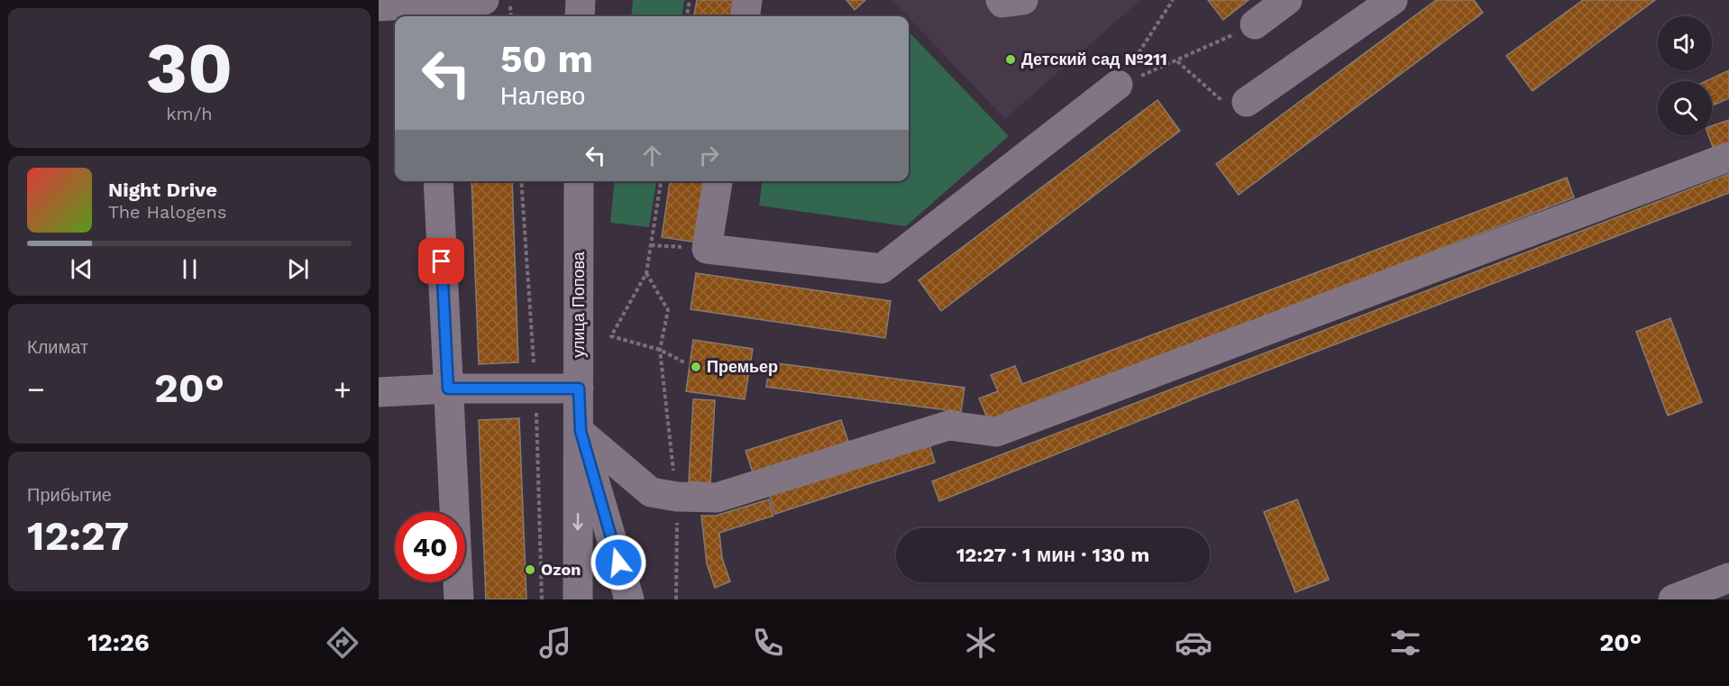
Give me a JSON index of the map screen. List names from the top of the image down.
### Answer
{
  "streets": {
    "street": ["улица Попова"]
  },
  "places": ["Детский сад №211", "Премьер", "Ozon"],
  "page": {
    "tile": [
      ["30", "km/h"],
      "Климат",
      ["Прибытие", "12:27"]
    ],
    "turn": ["50 m", "Налево"],
    "song": ["Night Drive", "The Halogens"],
    "heat": ["−", "20°", "+"],
    "limit": "40",
    "trip": "12:27 · 1 мин · 130 m",
    "tabs": ["12:26", "20°"]
  }
}
